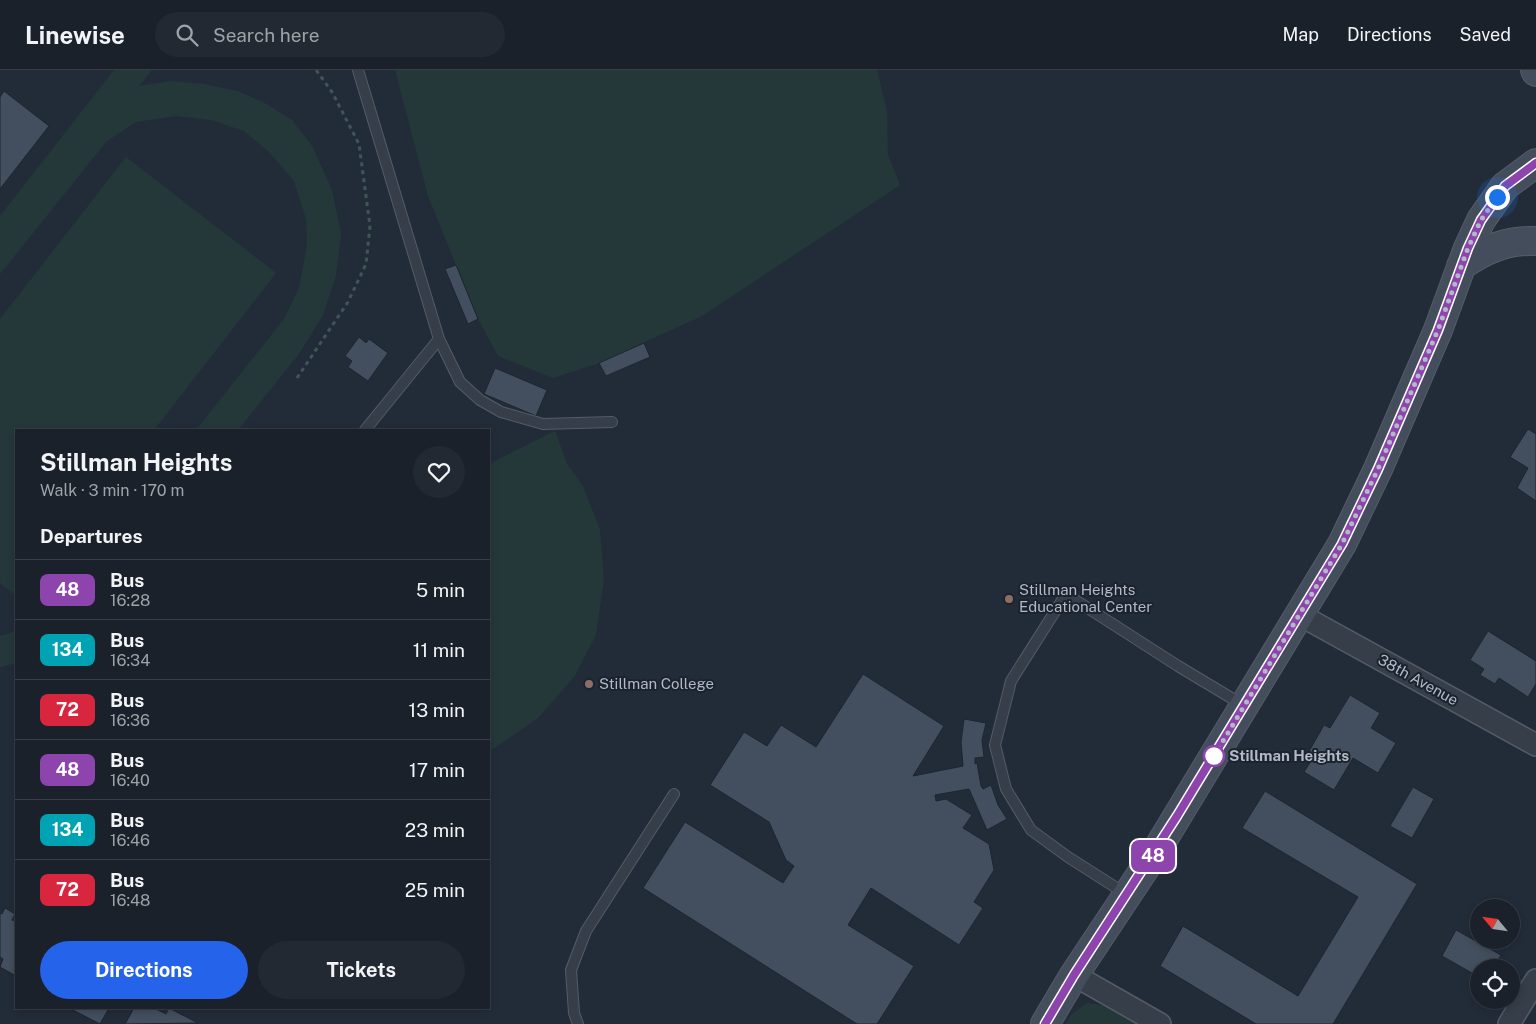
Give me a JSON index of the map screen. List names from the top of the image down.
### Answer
{
  "streets": {
    "street": ["38th Avenue"]
  },
  "places": ["Stillman Heights Educational Center", "Stillman College", "Stillman Heights"],
  "lines": ["bus line 48"],
  "north": "top left",
  "page": {
    "header": "Linewise",
    "search": "Search here",
    "nav": ["Map", "Directions", "Saved"],
    "on_map": "48",
    "heading": [
      ["Stillman Heights", "Walk · 3 min · 170 m"],
      "Departures"
    ],
    "list": [
      {
        "mark": "48",
        "name": "Bus",
        "note": "16:28",
        "value": "5 min"
      },
      {
        "mark": "134",
        "name": "Bus",
        "note": "16:34",
        "value": "11 min"
      },
      {
        "mark": "72",
        "name": "Bus",
        "note": "16:36",
        "value": "13 min"
      },
      {
        "mark": "48",
        "name": "Bus",
        "note": "16:40",
        "value": "17 min"
      },
      {
        "mark": "134",
        "name": "Bus",
        "note": "16:46",
        "value": "23 min"
      },
      {
        "mark": "72",
        "name": "Bus",
        "note": "16:48",
        "value": "25 min"
      }
    ],
    "buttons": ["Directions", "Tickets"]
  }
}
